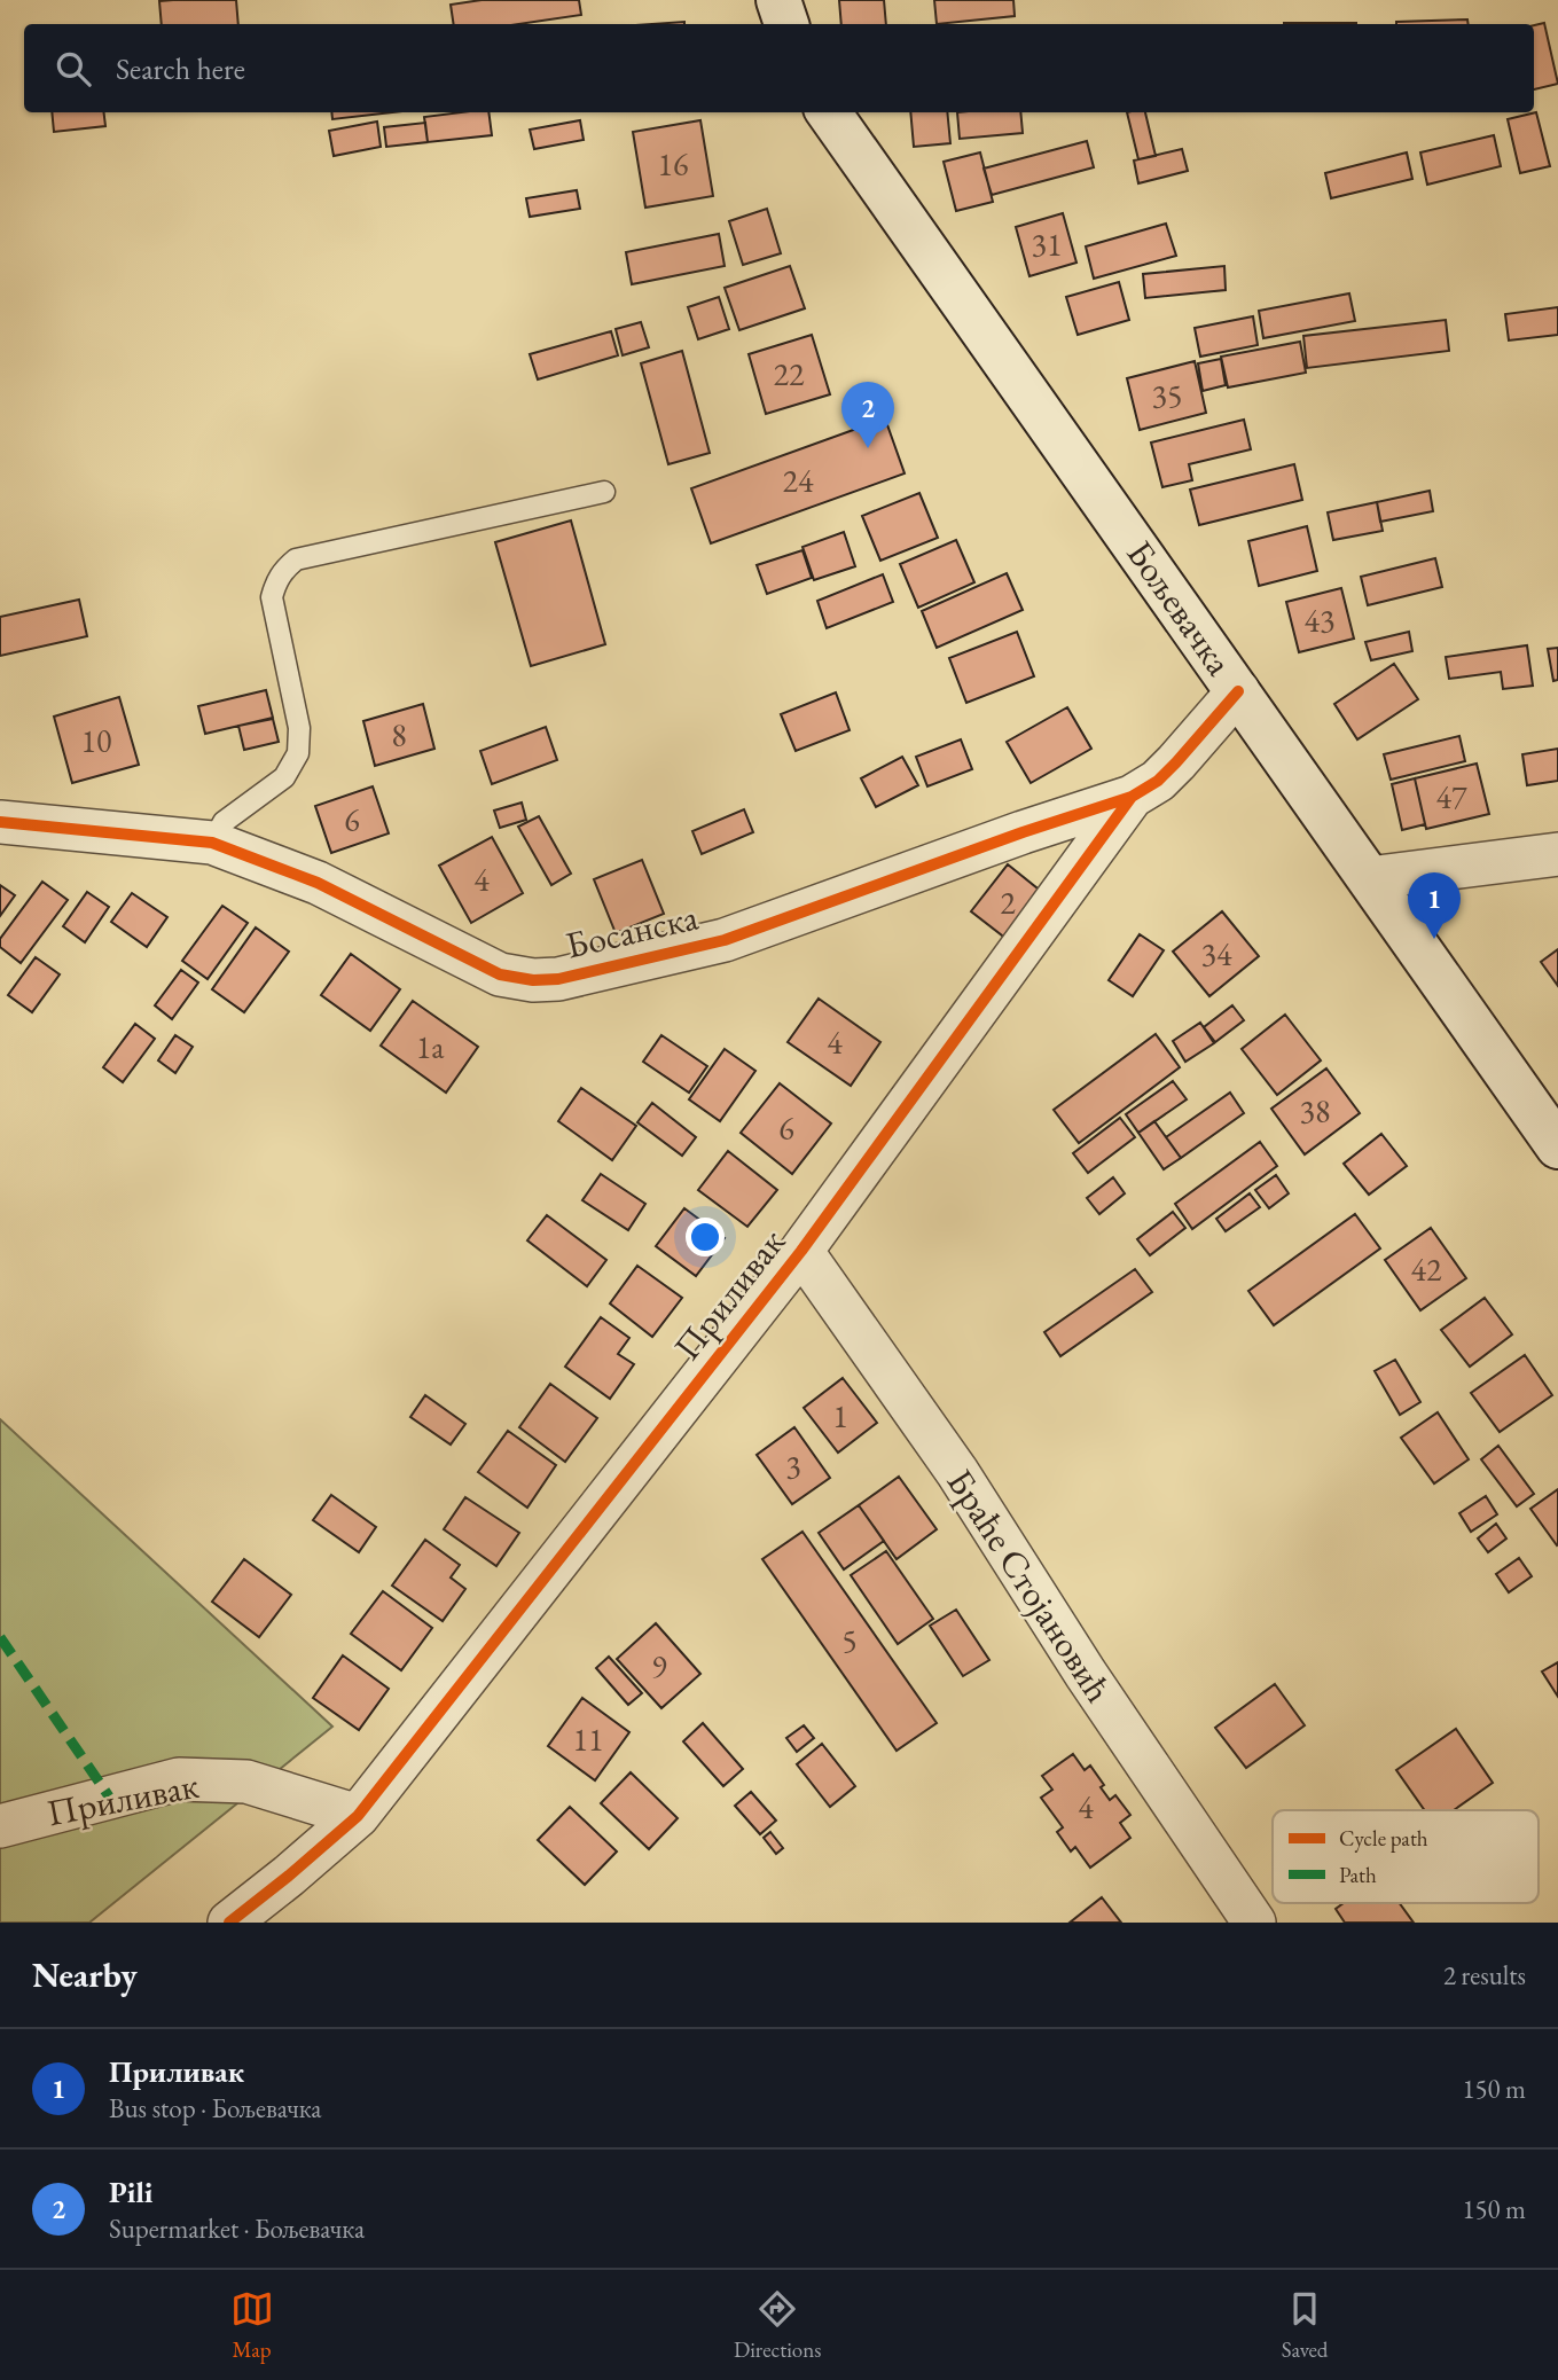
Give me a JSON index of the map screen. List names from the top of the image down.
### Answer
{
  "streets": {
    "main road": ["Бољевачка"],
    "street": ["Босанска", "Приливак", "Браће Стојановић"]
  },
  "crossings": [
    ["Бољевачка", "Босанска"],
    ["Босанска", "Приливак"],
    ["Приливак", "Браће Стојановић"]
  ],
  "house_numbers": [
    "16",
    "31",
    "22",
    "35",
    "24",
    "43",
    "8",
    "10",
    "47",
    "6",
    "4",
    "2",
    "34",
    "4",
    "1a",
    "38",
    "6",
    "42",
    "1",
    "3",
    "5",
    "9",
    "11",
    "4"
  ],
  "legend": ["Cycle path", "Path"],
  "page": {
    "search": "Search here",
    "pins": ["2", "1"],
    "heading": ["Nearby", "2 results"],
    "list": [
      {
        "mark": "1",
        "name": "Приливак",
        "note": "Bus stop · Бољевачка",
        "value": "150 m"
      },
      {
        "mark": "2",
        "name": "Pili",
        "note": "Supermarket · Бољевачка",
        "value": "150 m"
      }
    ],
    "nav": ["Map", "Directions", "Saved"]
  }
}
